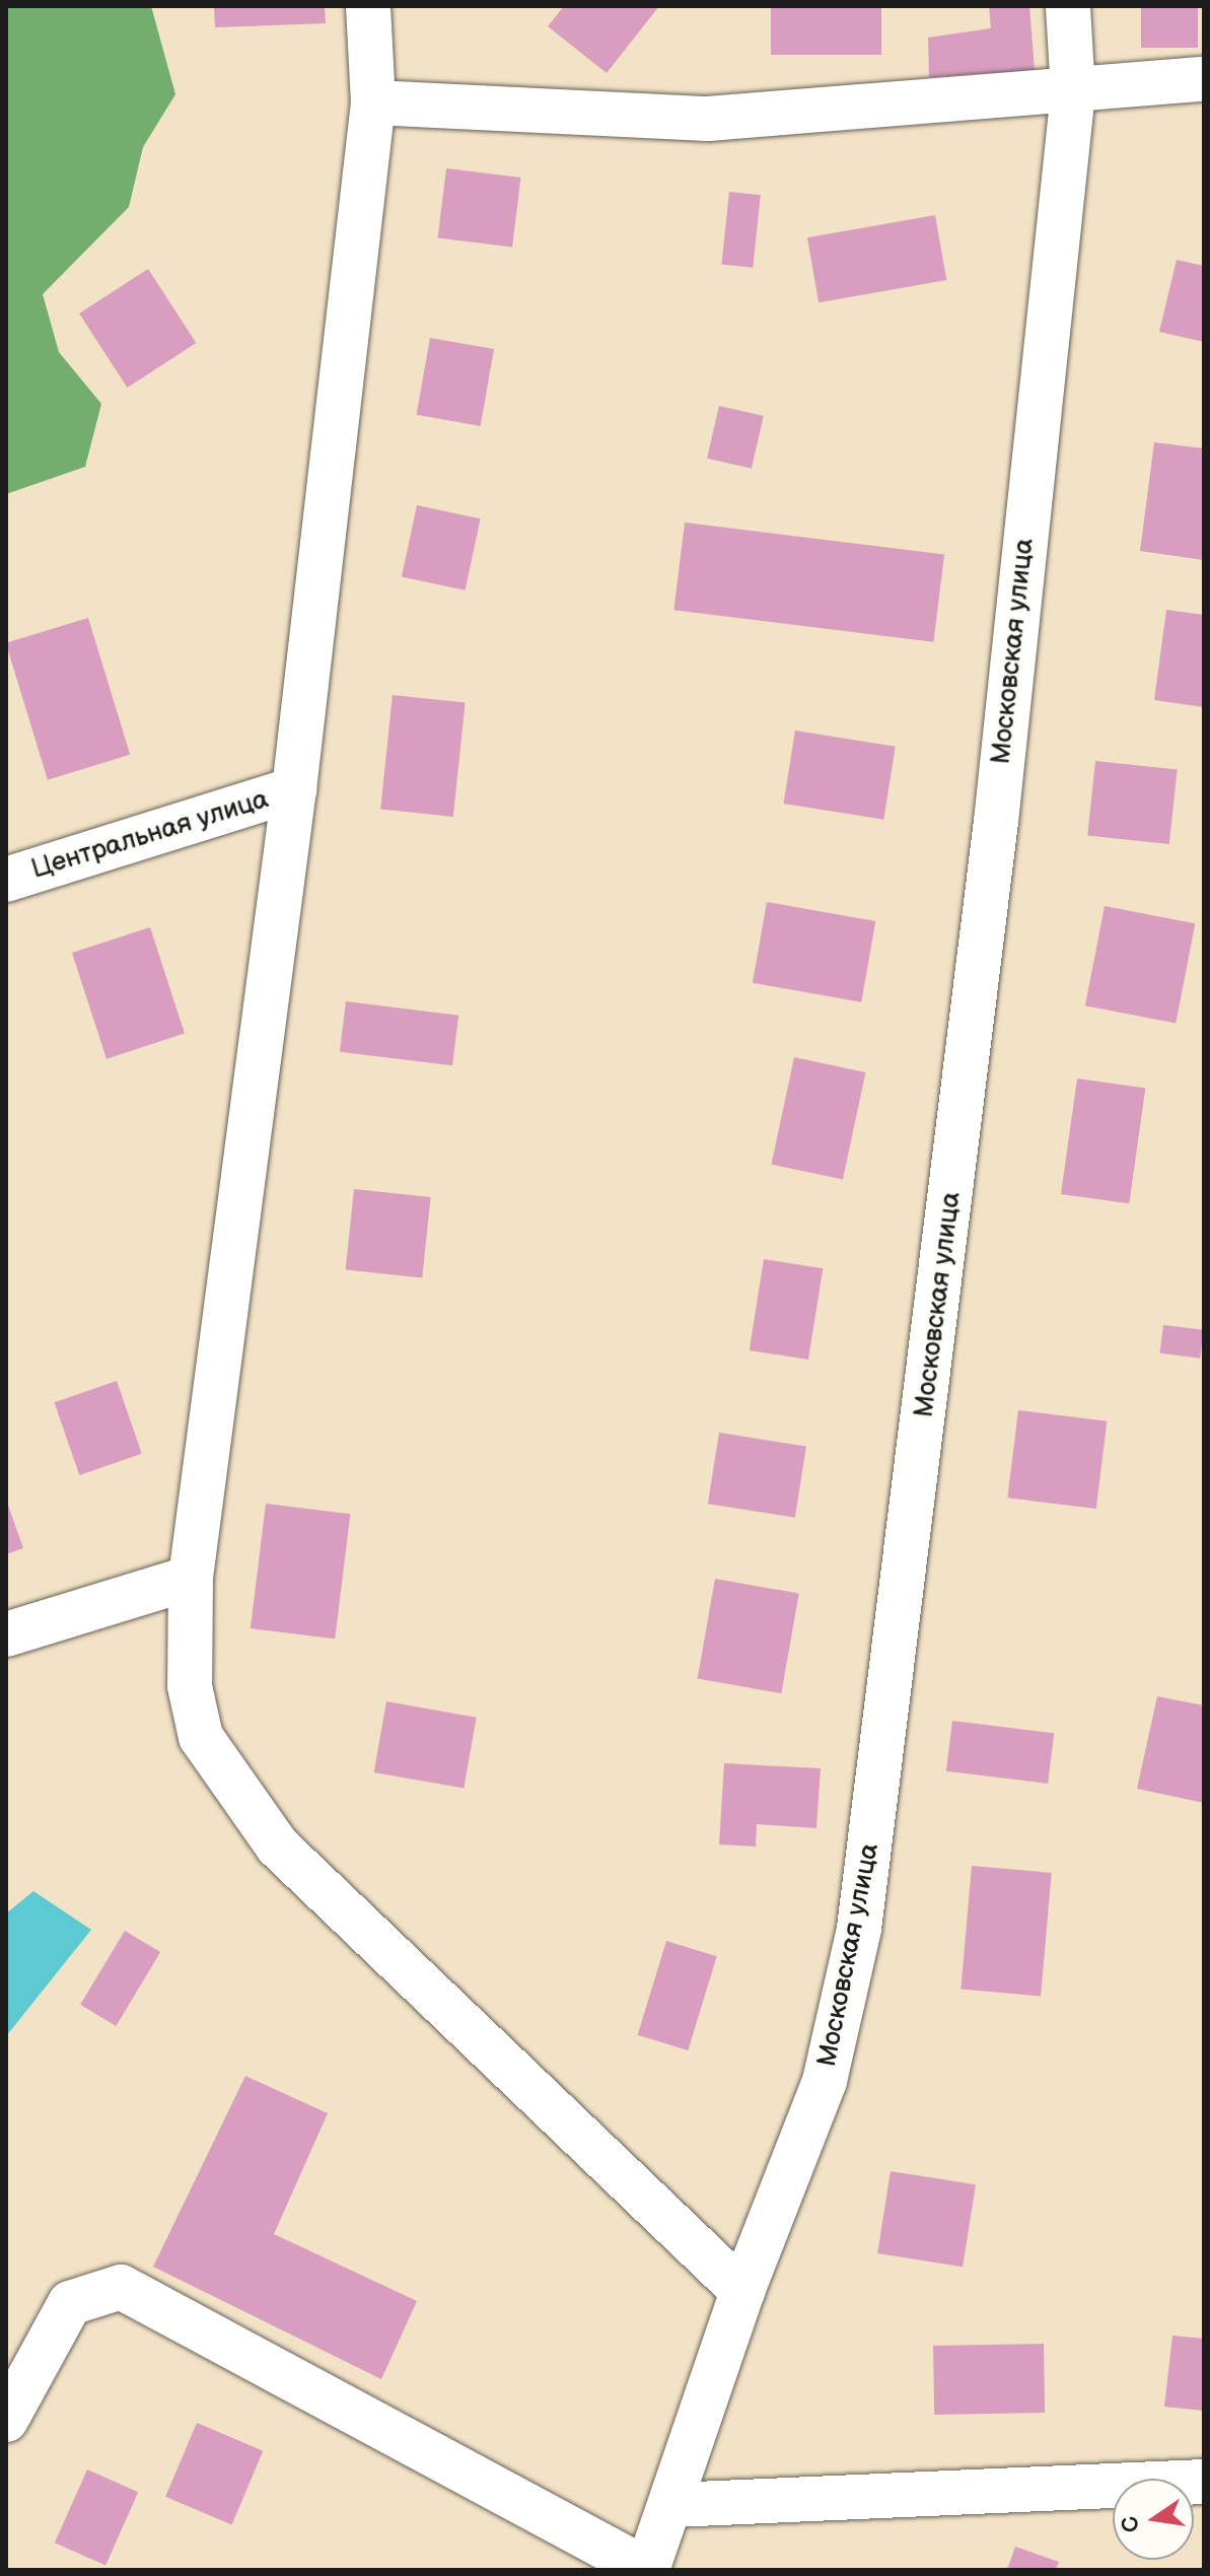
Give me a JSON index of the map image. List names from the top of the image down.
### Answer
{
  "streets": {
    "street": ["Московская улица", "Центральная улица"]
  },
  "north": "left"
}
